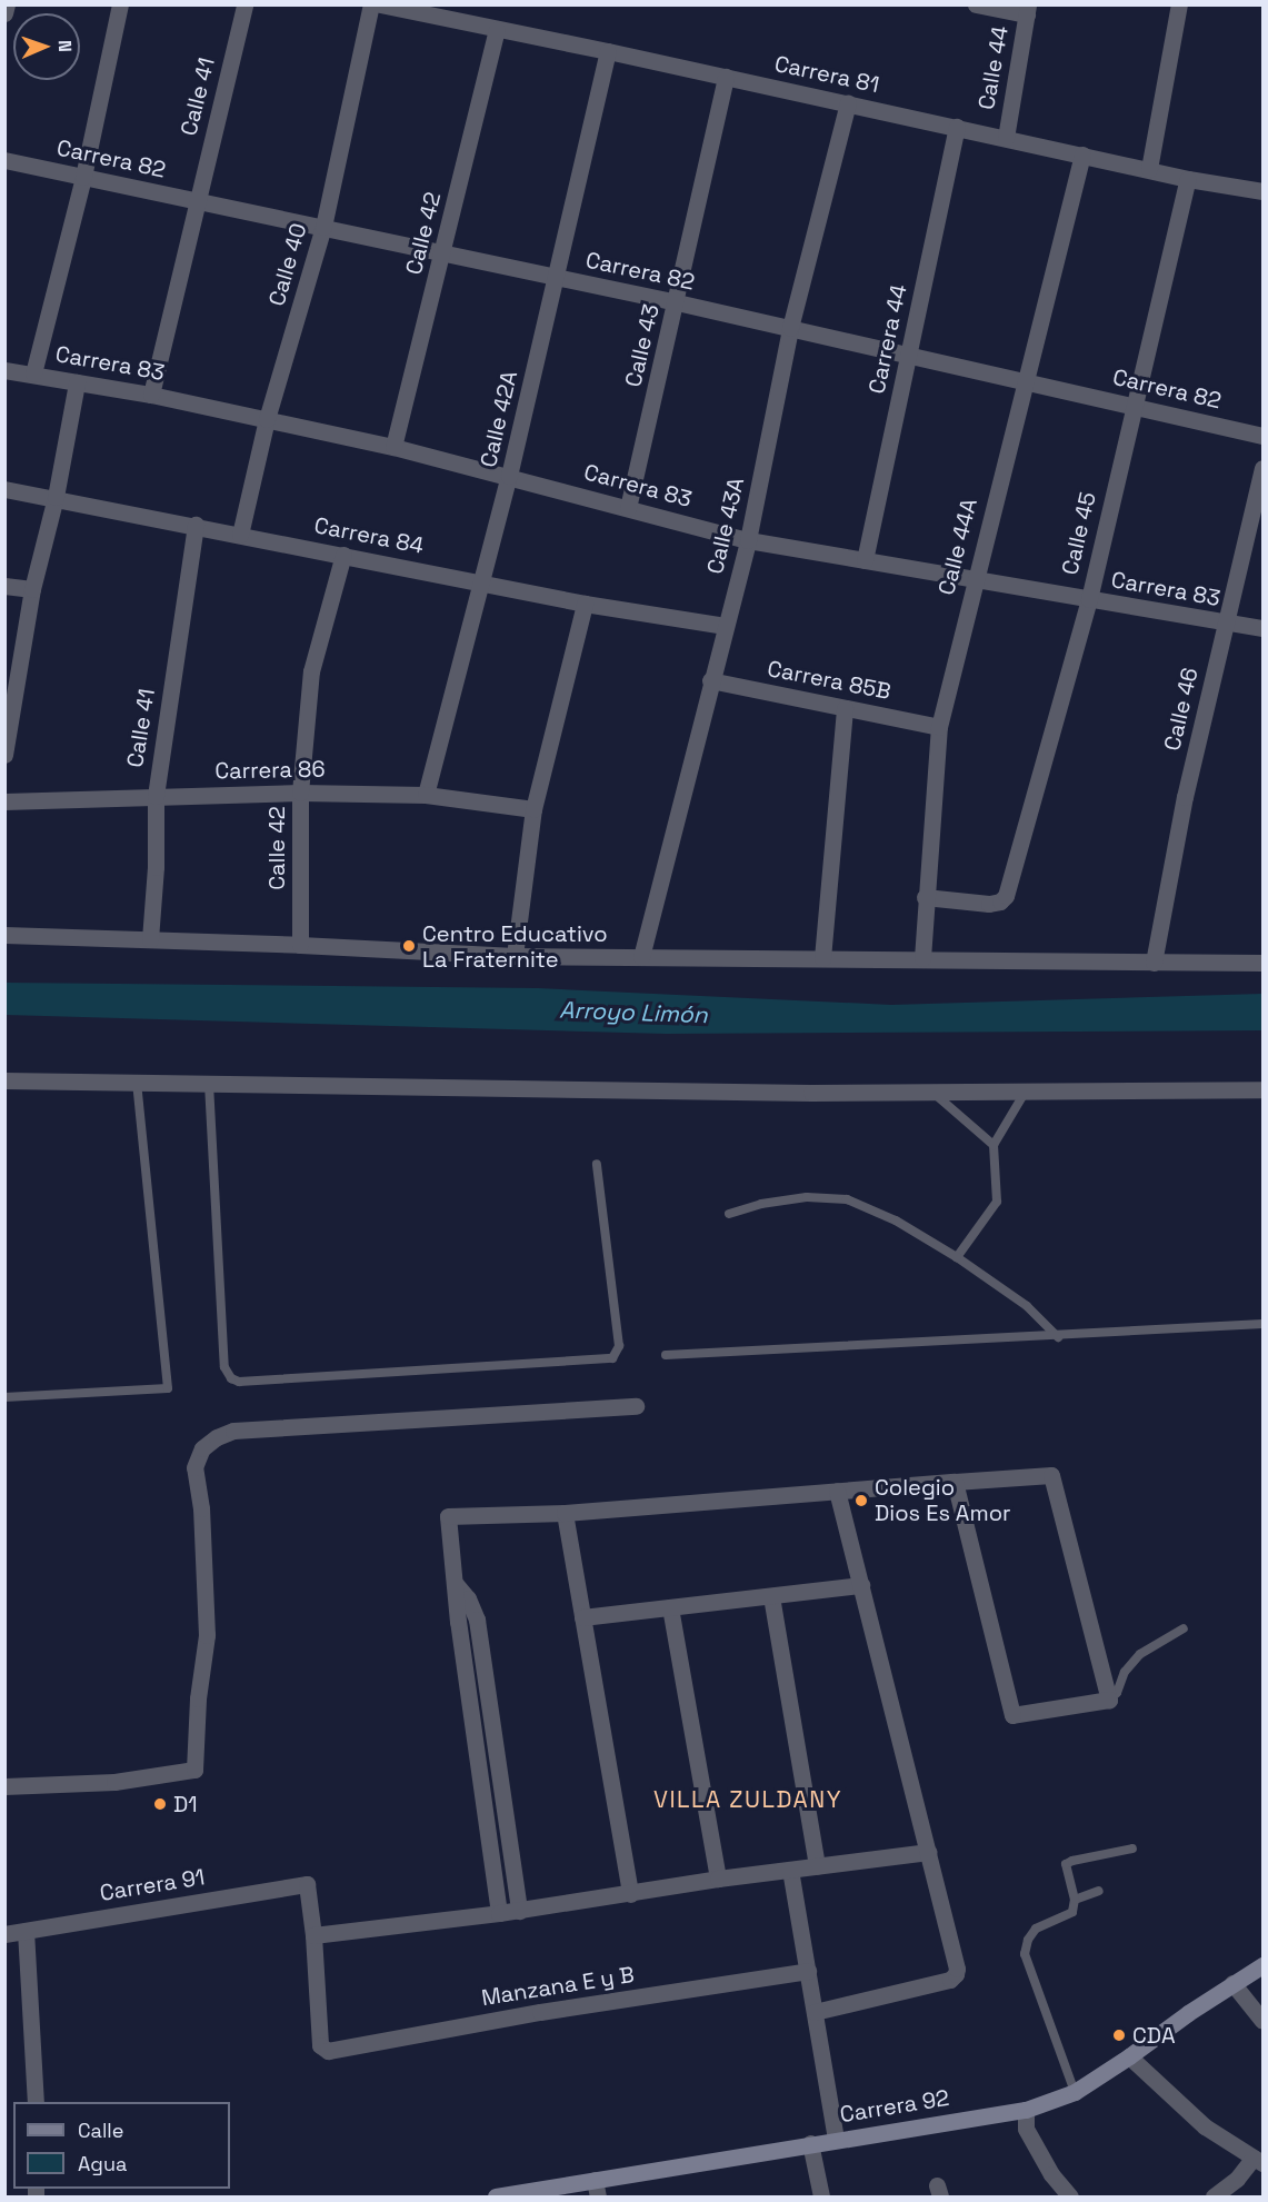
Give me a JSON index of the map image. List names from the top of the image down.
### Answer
{
  "streets": {
    "street": [
      "Calle 44",
      "Carrera 81",
      "Calle 41",
      "Carrera 82",
      "Calle 42",
      "Calle 40",
      "Carrera 44",
      "Calle 43",
      "Carrera 83",
      "Calle 42A",
      "Calle 43A",
      "Calle 45",
      "Carrera 84",
      "Calle 44A",
      "Carrera 85B",
      "Calle 46",
      "Carrera 86",
      "Carrera 91",
      "Manzana E y B",
      "Carrera 92"
    ]
  },
  "crossings": [
    ["Calle 44", "Carrera 81"],
    ["Carrera 81", "Calle 42"],
    ["Carrera 81", "Carrera 44"],
    ["Carrera 81", "Calle 43"],
    ["Carrera 81", "Calle 42A"],
    ["Carrera 81", "Calle 43A"],
    ["Carrera 81", "Calle 45"],
    ["Carrera 81", "Calle 44A"],
    ["Calle 41", "Carrera 82"],
    ["Calle 41", "Carrera 83"],
    ["Calle 41", "Carrera 84"],
    ["Calle 41", "Carrera 86"],
    ["Carrera 82", "Calle 42"],
    ["Carrera 82", "Calle 40"],
    ["Carrera 82", "Carrera 44"],
    ["Carrera 82", "Calle 43"],
    ["Carrera 82", "Calle 42A"],
    ["Carrera 82", "Calle 43A"],
    ["Carrera 82", "Calle 45"],
    ["Carrera 82", "Calle 44A"],
    ["Calle 42", "Carrera 83"],
    ["Calle 42", "Carrera 84"],
    ["Calle 42", "Carrera 86"],
    ["Calle 40", "Carrera 83"],
    ["Calle 40", "Carrera 84"],
    ["Carrera 44", "Carrera 83"],
    ["Calle 43", "Carrera 83"],
    ["Carrera 83", "Calle 42A"],
    ["Carrera 83", "Calle 43A"],
    ["Carrera 83", "Calle 45"],
    ["Carrera 83", "Calle 44A"],
    ["Carrera 83", "Calle 46"],
    ["Calle 42A", "Carrera 84"],
    ["Calle 42A", "Carrera 86"],
    ["Calle 43A", "Carrera 84"],
    ["Calle 43A", "Carrera 85B"],
    ["Calle 45", "Calle 44A"],
    ["Calle 44A", "Carrera 85B"],
    ["Carrera 91", "Manzana E y B"]
  ],
  "districts": ["VILLA ZULDANY"],
  "water": ["Arroyo Limón"],
  "places": [
    "Centro Educativo La Fraternite",
    "Colegio Dios Es Amor",
    "D1",
    "CDA"
  ],
  "legend": ["Calle", "Agua"],
  "north": "right"
}
